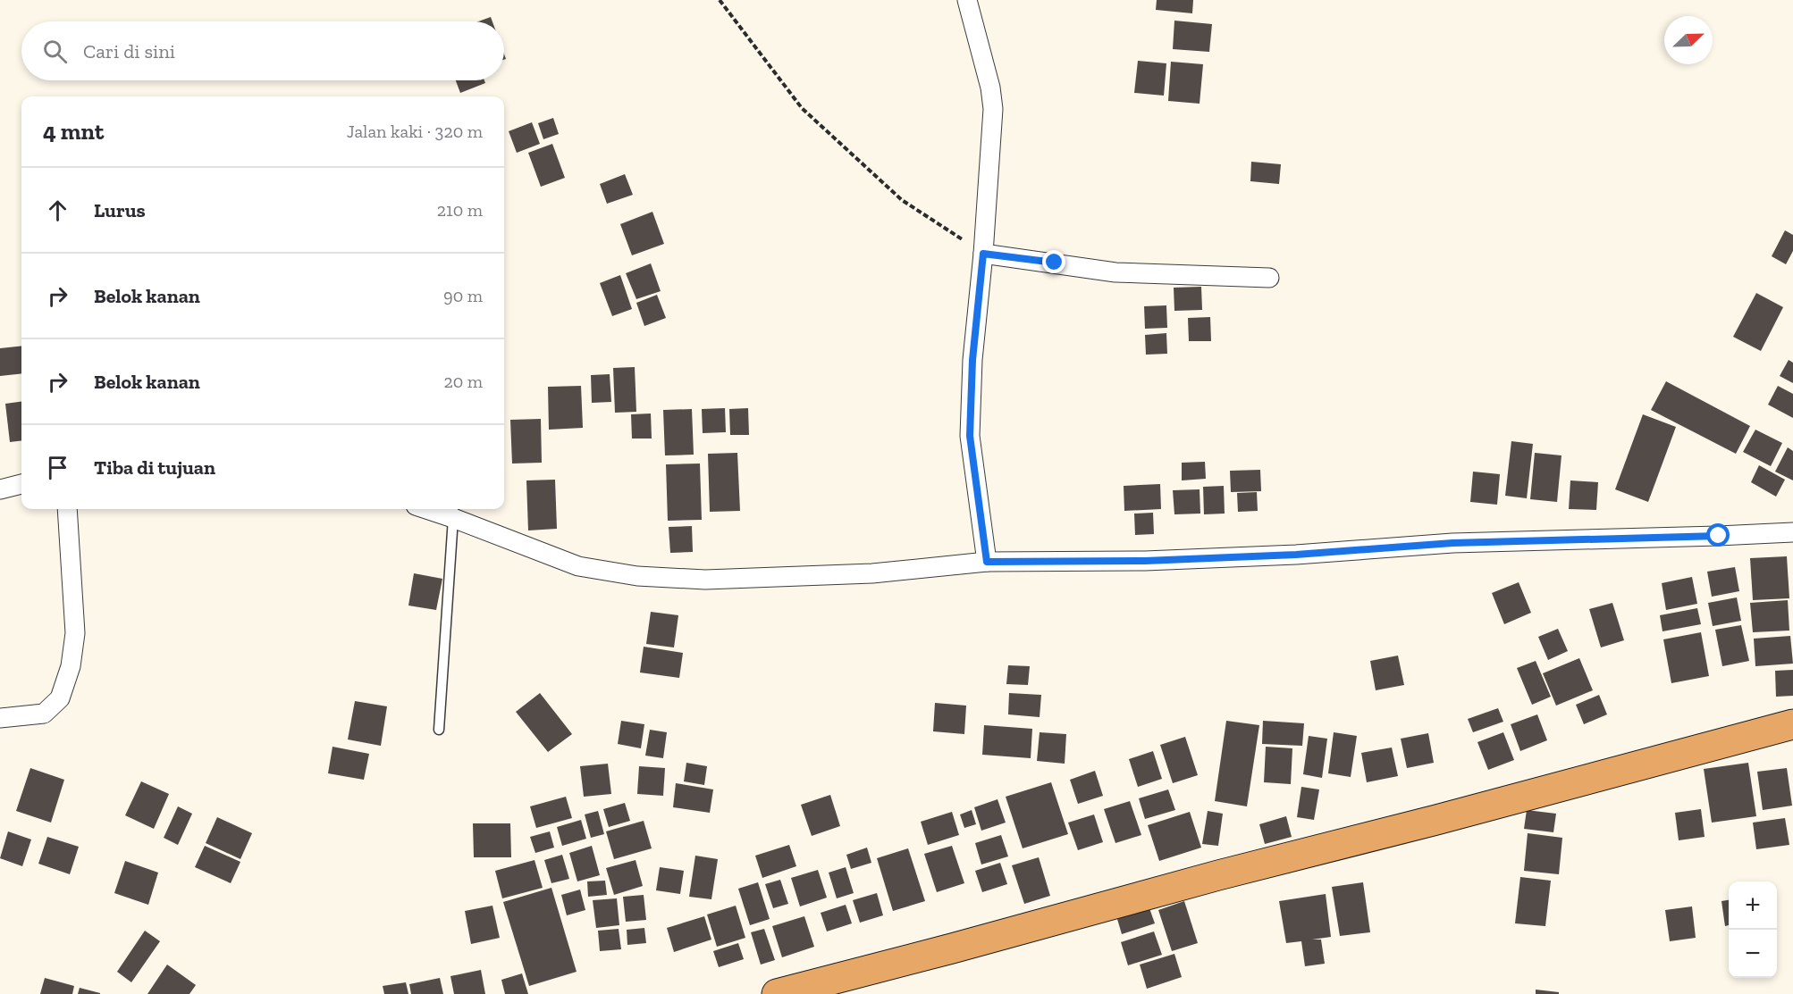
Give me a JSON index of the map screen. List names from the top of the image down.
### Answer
{
  "north": "top right",
  "page": {
    "search": "Cari di sini",
    "heading": ["4 mnt", "Jalan kaki · 320 m"],
    "list": [
      ["Lurus", "210 m"],
      ["Belok kanan", "90 m"],
      ["Belok kanan", "20 m"],
      "Tiba di tujuan"
    ],
    "map_buttons": ["+", "−"]
  }
}
